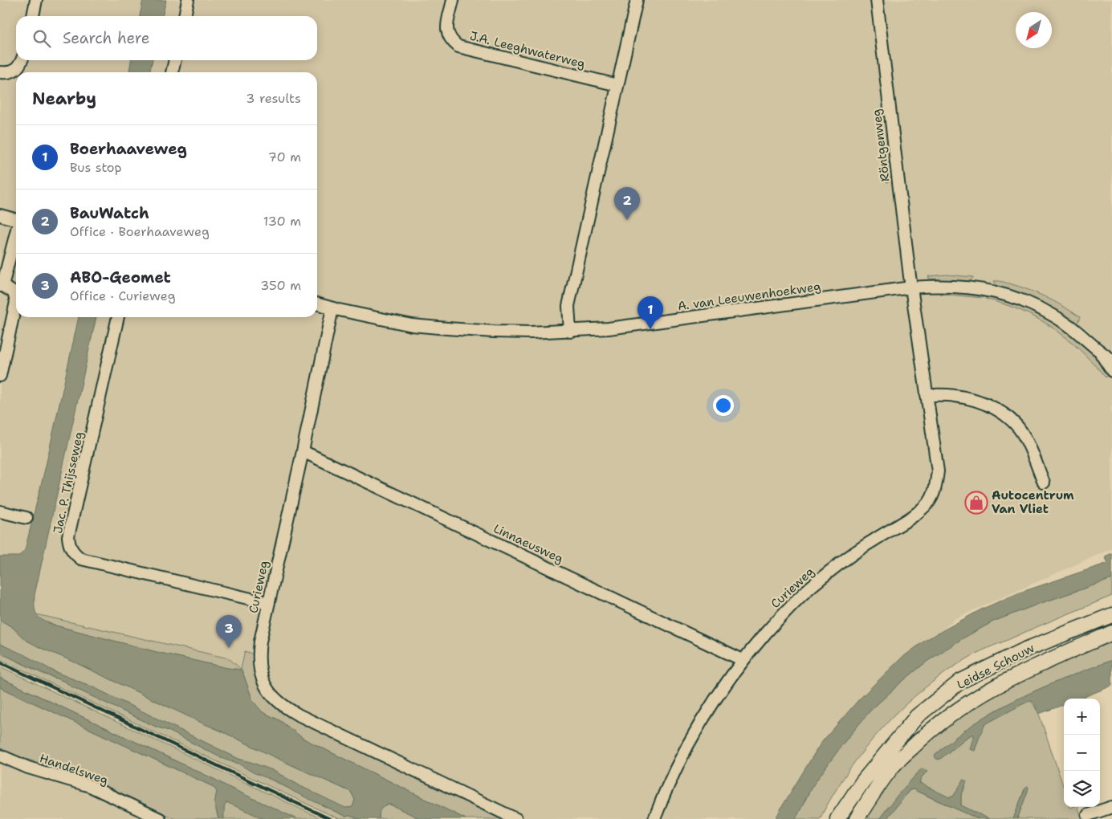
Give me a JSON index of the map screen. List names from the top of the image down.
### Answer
{
  "streets": {
    "main road": ["Leidse Schouw"],
    "street": [
      "J.A. Leeghwaterweg",
      "Röntgenweg",
      "A. van Leeuwenhoekweg",
      "Jac. P. Thijsseweg",
      "Linnaeusweg",
      "Curieweg",
      "Handelsweg"
    ]
  },
  "crossings": [
    ["Röntgenweg", "A. van Leeuwenhoekweg"],
    ["Röntgenweg", "Curieweg"],
    ["A. van Leeuwenhoekweg", "Curieweg"],
    ["Jac. P. Thijsseweg", "Curieweg"],
    ["Linnaeusweg", "Curieweg"]
  ],
  "places": {
    "shop": ["Autocentrum Van Vliet"]
  },
  "north": "bottom left",
  "page": {
    "search": "Search here",
    "heading": ["Nearby", "3 results"],
    "list": [
      {
        "mark": "1",
        "name": "Boerhaaveweg",
        "note": "Bus stop",
        "value": "70 m"
      },
      {
        "mark": "2",
        "name": "BauWatch",
        "note": "Office · Boerhaaveweg",
        "value": "130 m"
      },
      {
        "mark": "3",
        "name": "ABO-Geomet",
        "note": "Office · Curieweg",
        "value": "350 m"
      }
    ],
    "pins": ["2", "1", "3"],
    "map_buttons": ["+", "−"]
  }
}
